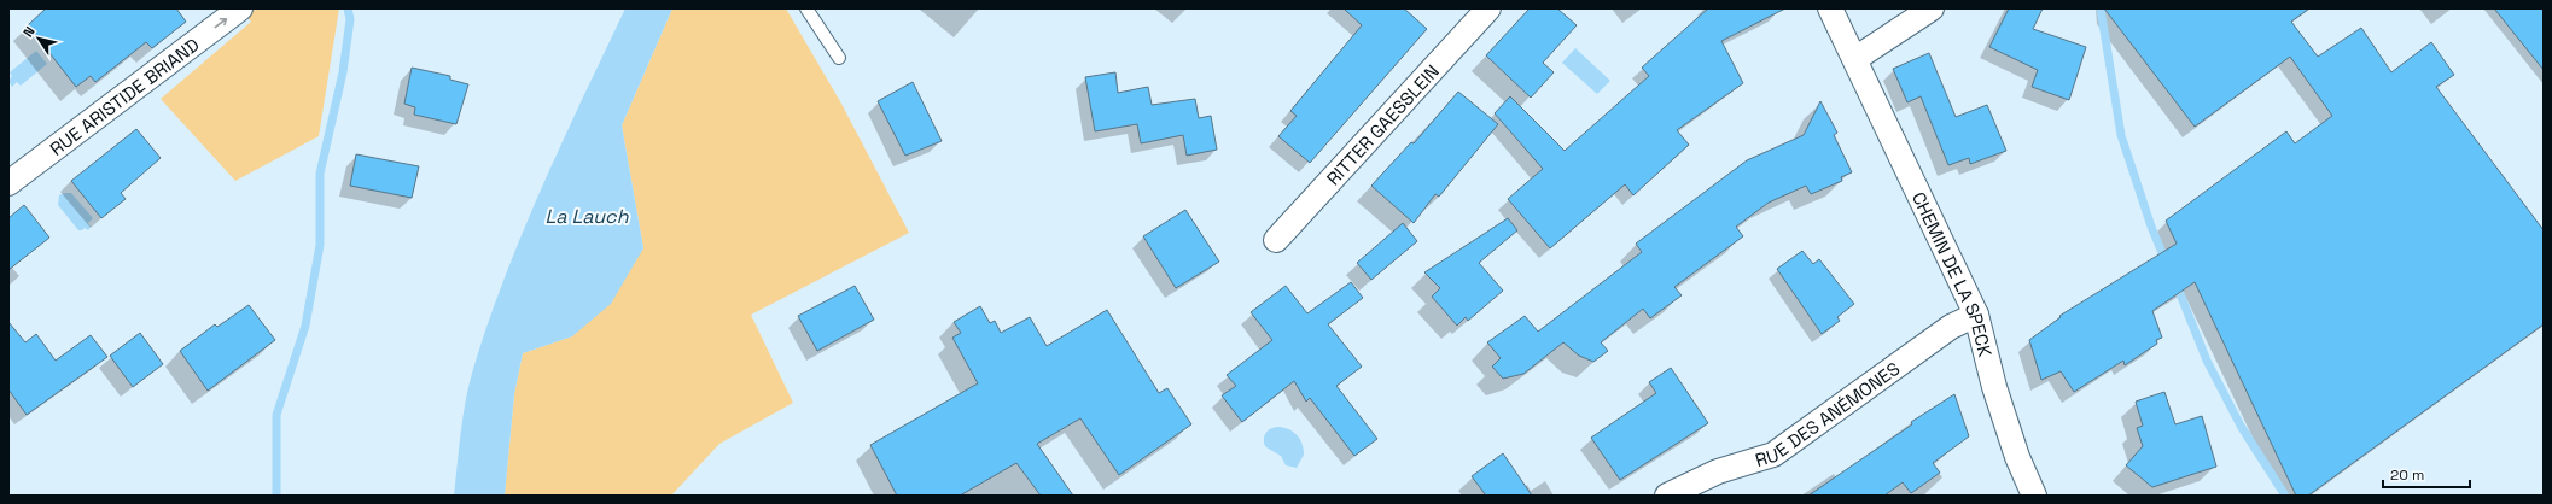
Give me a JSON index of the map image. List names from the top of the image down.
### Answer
{
  "streets": {
    "street": [
      "RUE ARISTIDE BRIAND",
      "RITTER GAESSLEIN",
      "CHEMIN DE LA SPECK",
      "RUE DES ANÉMONES"
    ]
  },
  "crossings": [
    ["CHEMIN DE LA SPECK", "RUE DES ANÉMONES"]
  ],
  "one_way": ["RUE ARISTIDE BRIAND"],
  "water": ["La Lauch"],
  "scale_bar": "20 m",
  "north": "top left"
}
